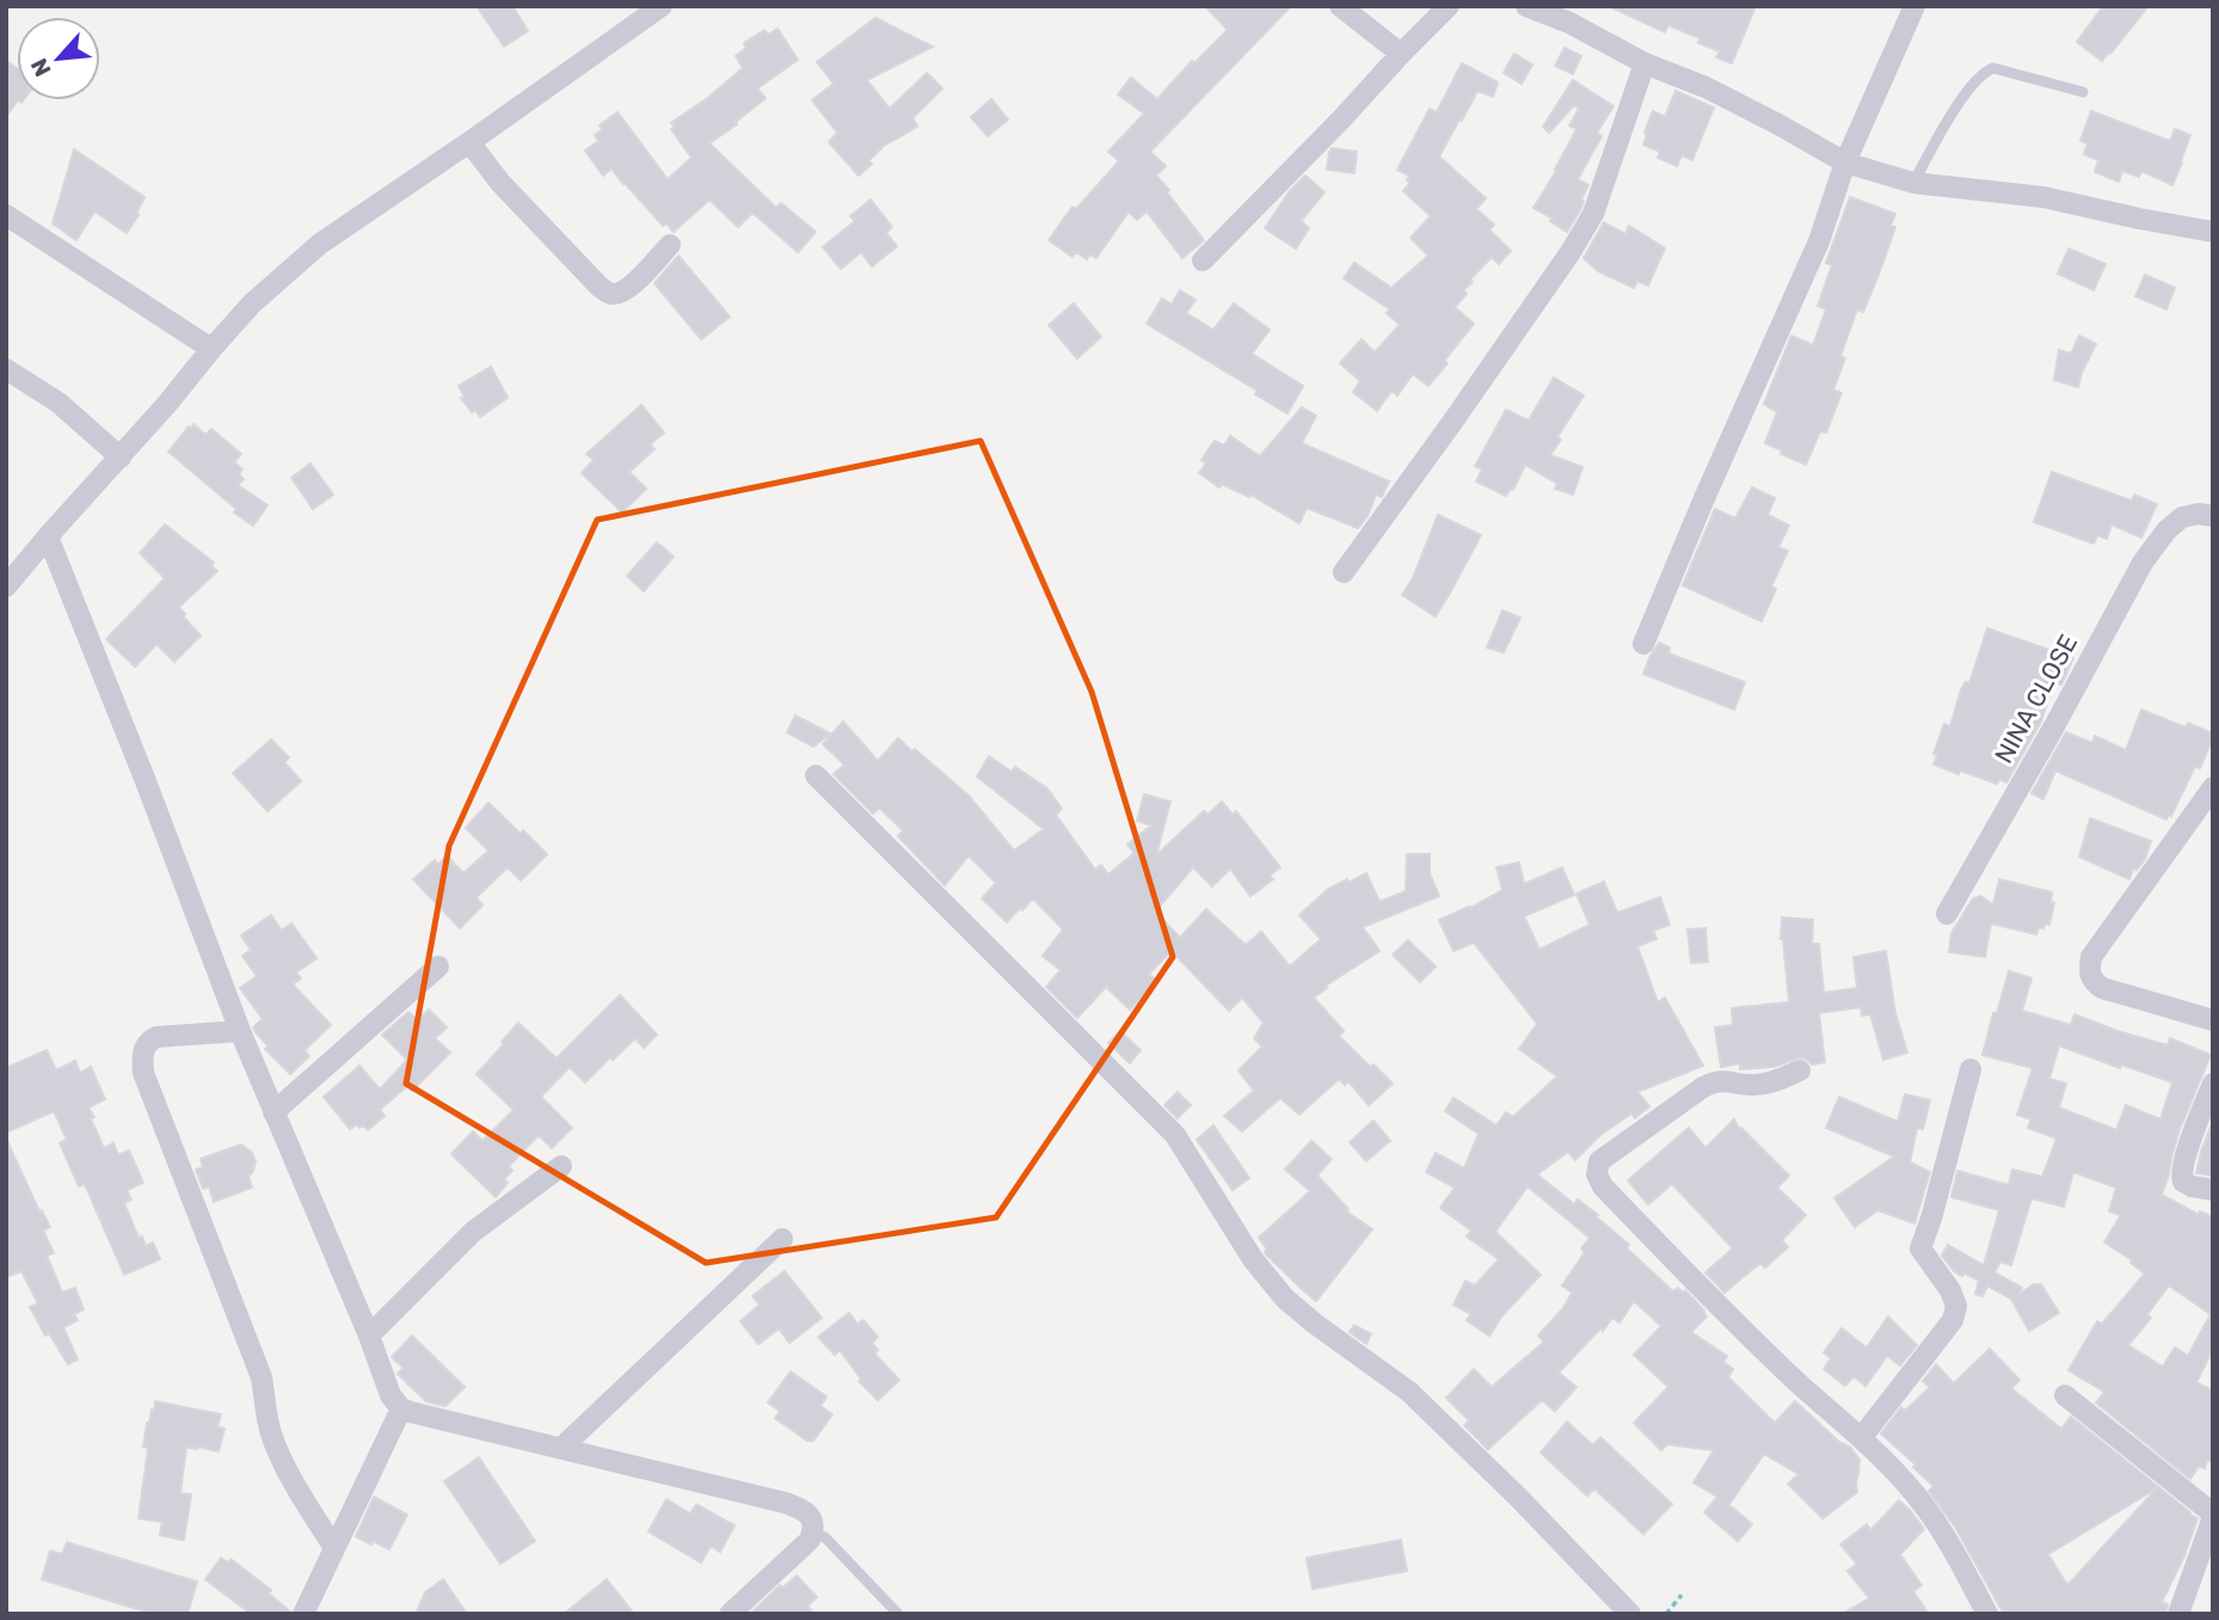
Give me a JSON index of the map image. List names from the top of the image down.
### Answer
{
  "streets": {
    "street": ["NINA CLOSE"]
  },
  "north": "bottom left"
}
